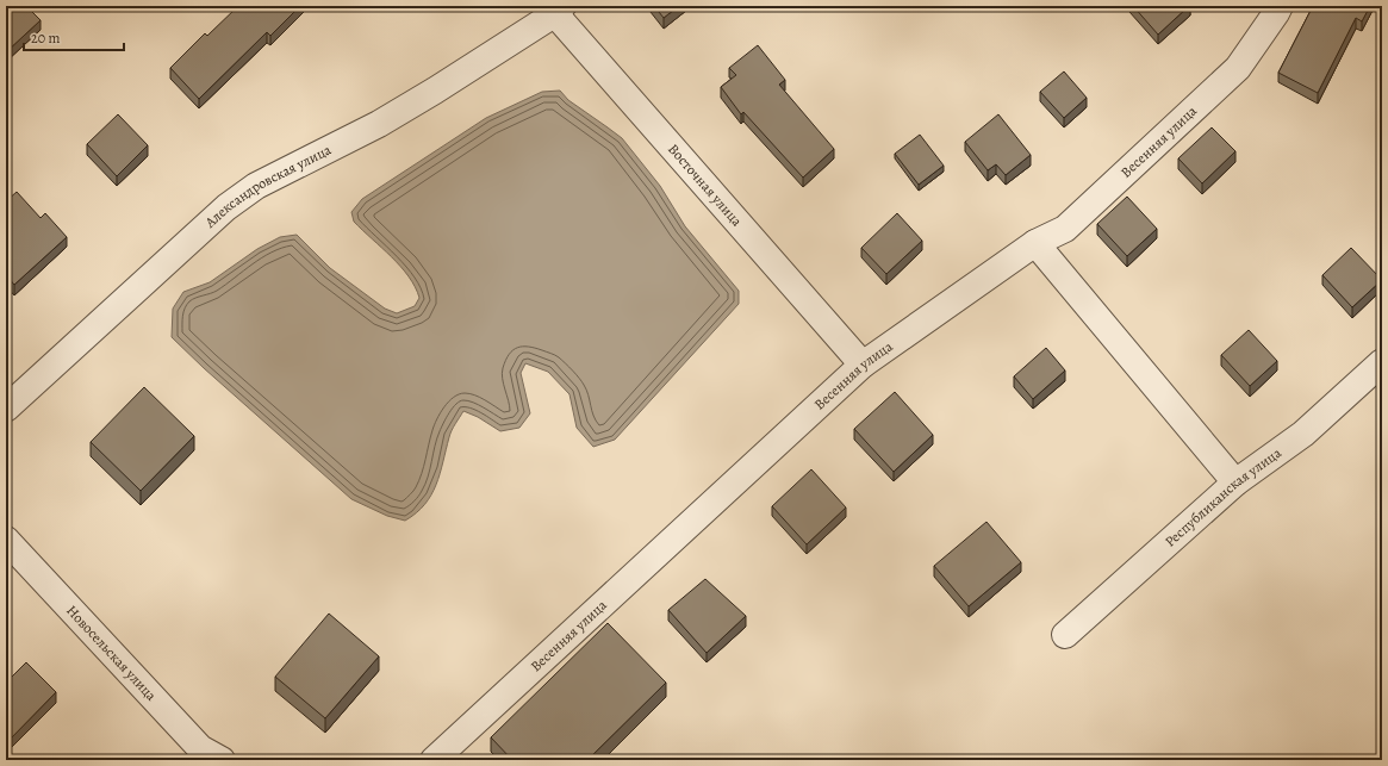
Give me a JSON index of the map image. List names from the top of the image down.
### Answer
{
  "streets": {
    "street": [
      "Весенняя улица",
      "Восточная улица",
      "Александровская улица",
      "Республиканская улица",
      "Новосельская улица"
    ]
  },
  "crossings": [
    ["Весенняя улица", "Восточная улица"],
    ["Восточная улица", "Александровская улица"]
  ],
  "scale_bar": "20 m"
}
